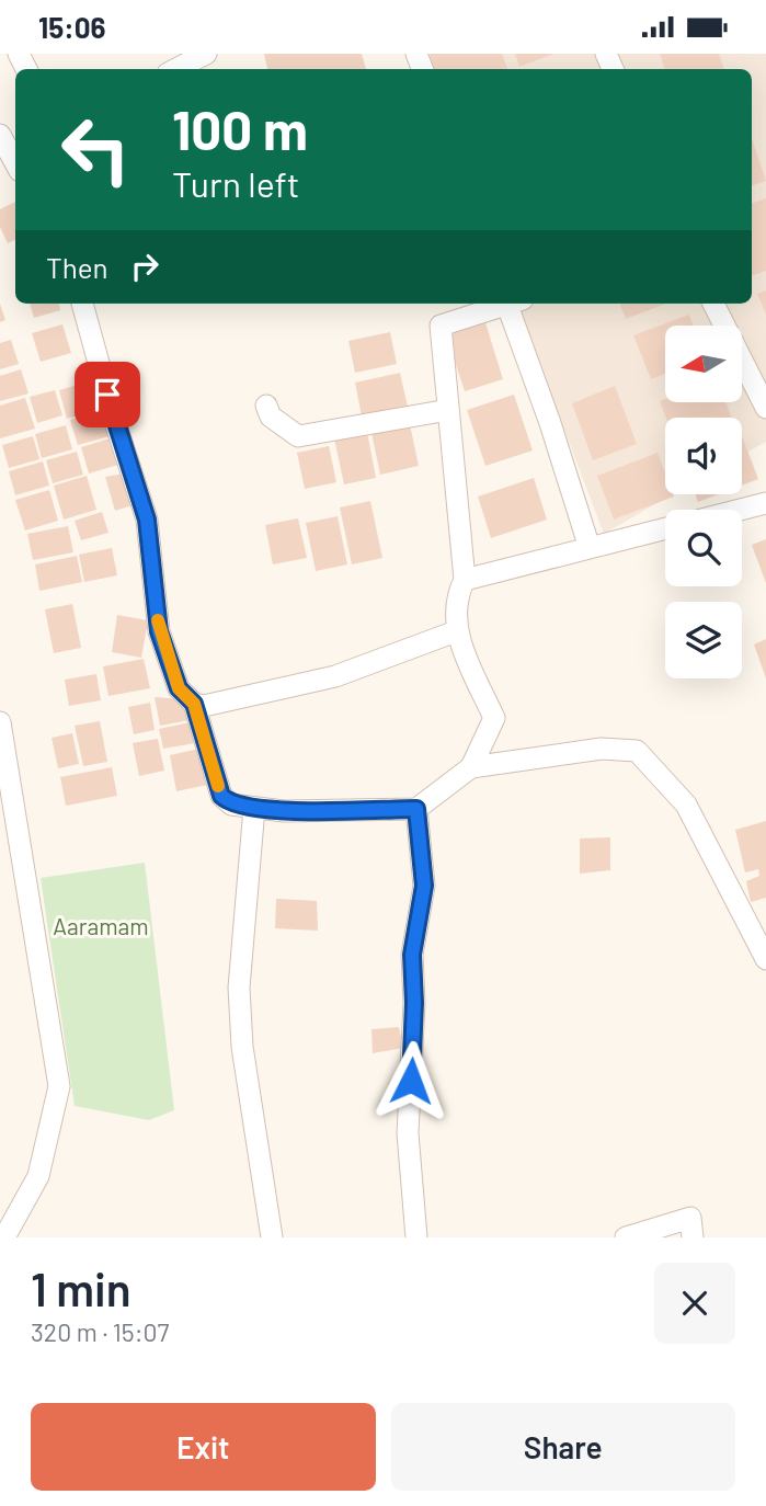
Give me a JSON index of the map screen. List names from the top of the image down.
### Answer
{
  "parks": ["Aaramam"],
  "north": "left",
  "page": {
    "status": "15:06",
    "turn": ["100 m", "Turn left"],
    "then": "Then",
    "heading": ["1 min", "320 m · 15:07"],
    "buttons": ["Exit", "Share"]
  }
}
